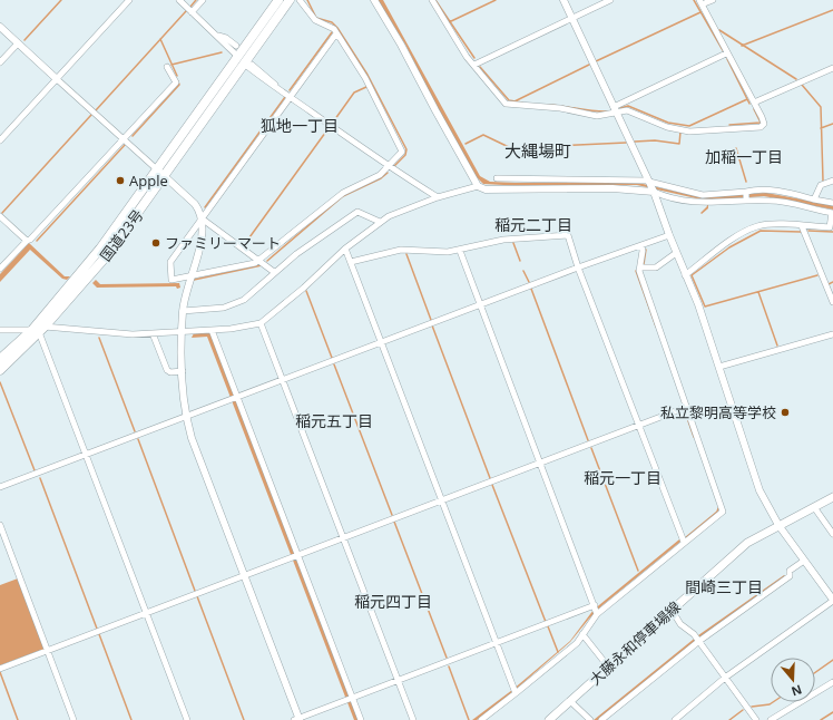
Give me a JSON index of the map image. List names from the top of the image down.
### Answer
{
  "streets": {
    "highway": ["国道23号"],
    "main road": ["大藤永和停車場線"]
  },
  "districts": [
    "狐地一丁目",
    "大縄場町",
    "加稲一丁目",
    "稲元二丁目",
    "稲元五丁目",
    "稲元一丁目",
    "間崎三丁目",
    "稲元四丁目"
  ],
  "places": ["Apple", "ファミリーマート", "私立黎明高等学校"],
  "north": "bottom"
}
